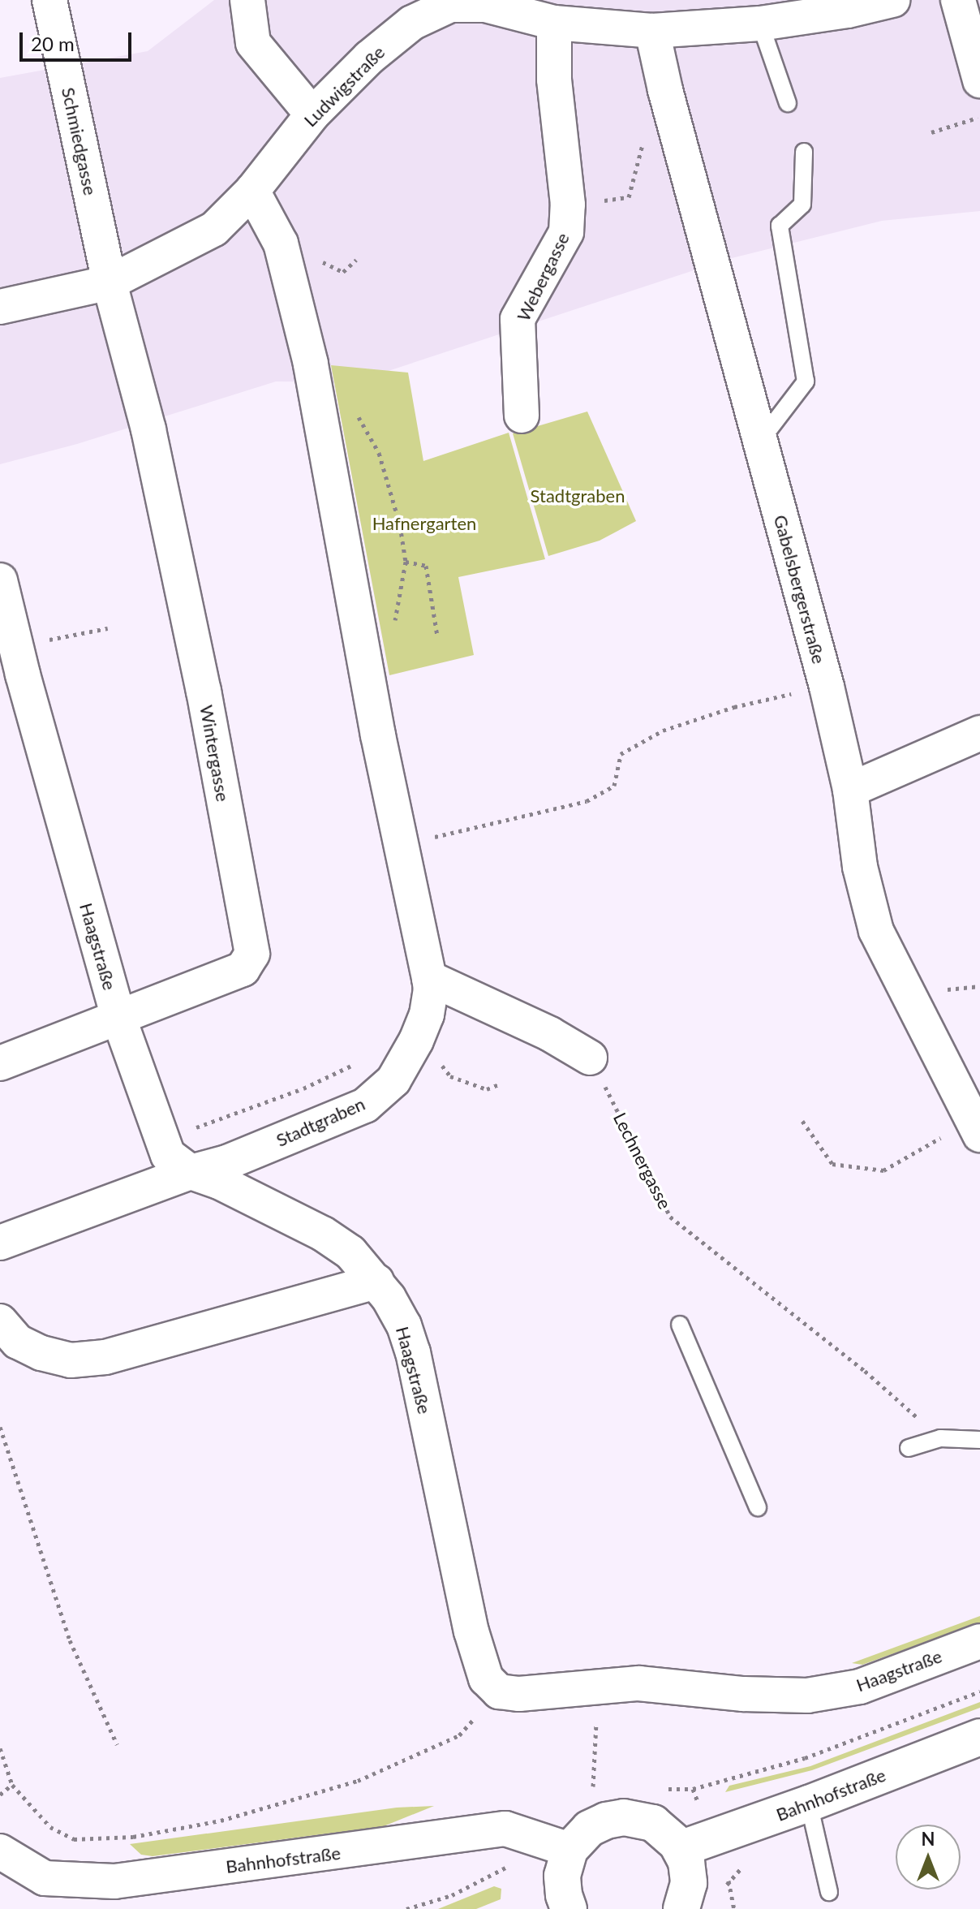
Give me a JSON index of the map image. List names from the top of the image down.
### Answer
{
  "streets": {
    "street": [
      "Ludwigstraße",
      "Schmiedgasse",
      "Webergasse",
      "Gabelsbergerstraße",
      "Wintergasse",
      "Haagstraße",
      "Stadtgraben",
      "Bahnhofstraße"
    ],
    "path": ["Lechnergasse"]
  },
  "crossings": [
    ["Ludwigstraße", "Schmiedgasse"],
    ["Ludwigstraße", "Webergasse"],
    ["Ludwigstraße", "Gabelsbergerstraße"],
    ["Ludwigstraße", "Wintergasse"],
    ["Ludwigstraße", "Stadtgraben"],
    ["Schmiedgasse", "Wintergasse"],
    ["Wintergasse", "Haagstraße"],
    ["Haagstraße", "Stadtgraben"]
  ],
  "parks": ["Stadtgraben", "Hafnergarten"],
  "scale_bar": "20 m",
  "north": "top"
}
